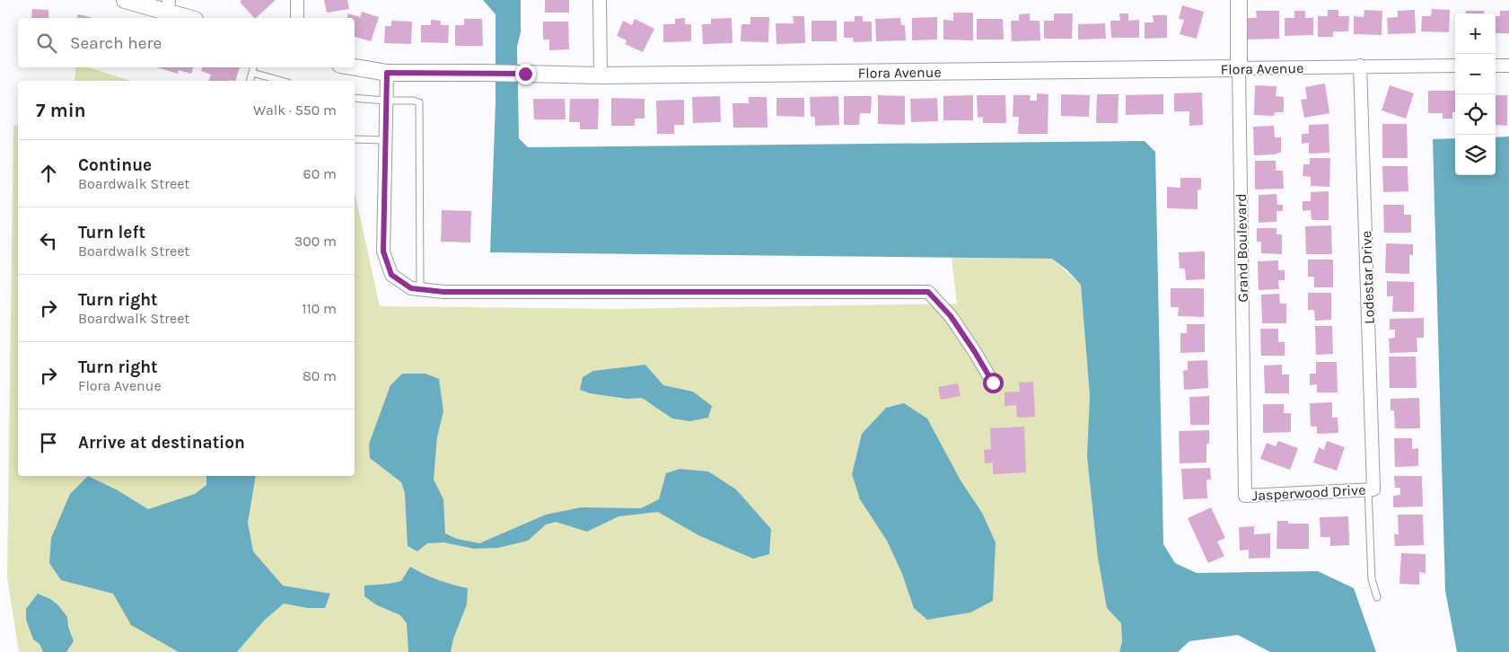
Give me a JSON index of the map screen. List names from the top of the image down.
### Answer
{
  "streets": {
    "street": [
      "Flora Avenue",
      "Grand Boulevard",
      "Lodestar Drive",
      "Jasperwood Drive"
    ]
  },
  "crossings": [
    ["Flora Avenue", "Grand Boulevard"],
    ["Flora Avenue", "Lodestar Drive"],
    ["Grand Boulevard", "Jasperwood Drive"],
    ["Lodestar Drive", "Jasperwood Drive"]
  ],
  "page": {
    "map_buttons": ["+", "−"],
    "search": "Search here",
    "heading": ["7 min", "Walk · 550 m"],
    "list": [
      ["Continue", "Boardwalk Street", "60 m"],
      ["Turn left", "Boardwalk Street", "300 m"],
      ["Turn right", "Boardwalk Street", "110 m"],
      ["Turn right", "Flora Avenue", "80 m"],
      "Arrive at destination"
    ]
  }
}
